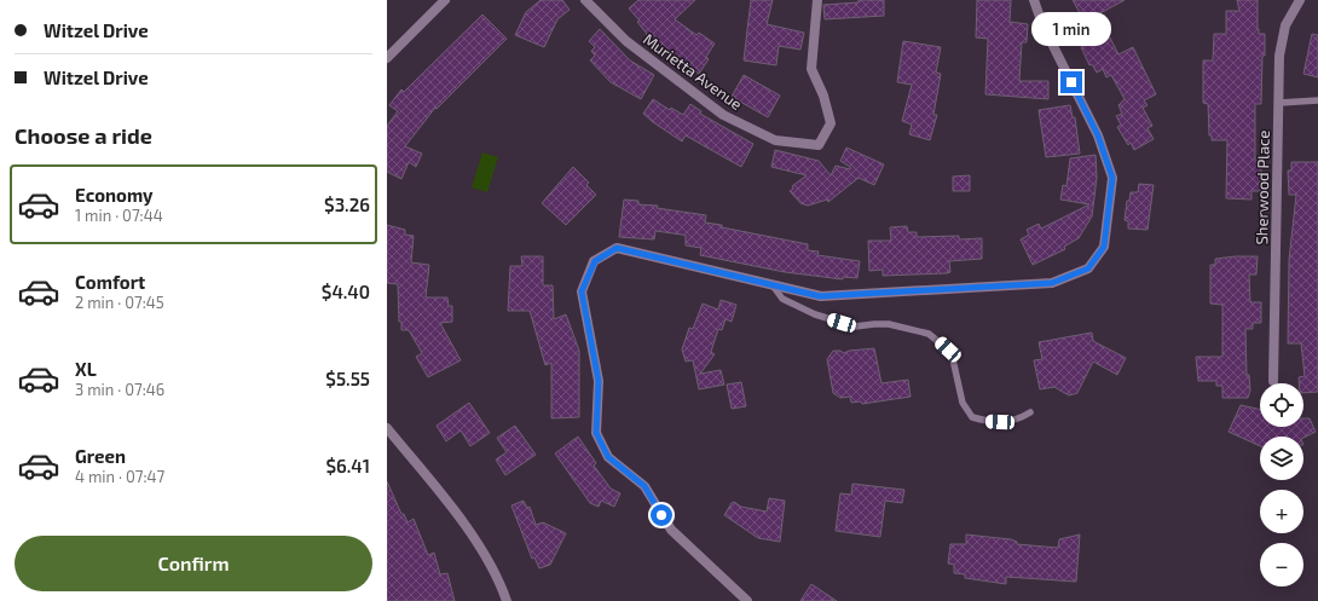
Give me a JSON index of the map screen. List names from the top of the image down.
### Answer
{
  "streets": {
    "street": ["Murietta Avenue", "Sherwood Place"]
  },
  "page": {
    "banner": ["Witzel Drive", "Witzel Drive"],
    "bubble": "1 min",
    "heading": "Choose a ride",
    "list": [
      {
        "name": "Economy",
        "note": "1 min · 07:44",
        "value": "$3.26"
      },
      {
        "name": "Comfort",
        "note": "2 min · 07:45",
        "value": "$4.40"
      },
      {
        "name": "XL",
        "note": "3 min · 07:46",
        "value": "$5.55"
      },
      {
        "name": "Green",
        "note": "4 min · 07:47",
        "value": "$6.41"
      }
    ],
    "map_buttons": ["+", "−"],
    "buttons": "Confirm"
  }
}
